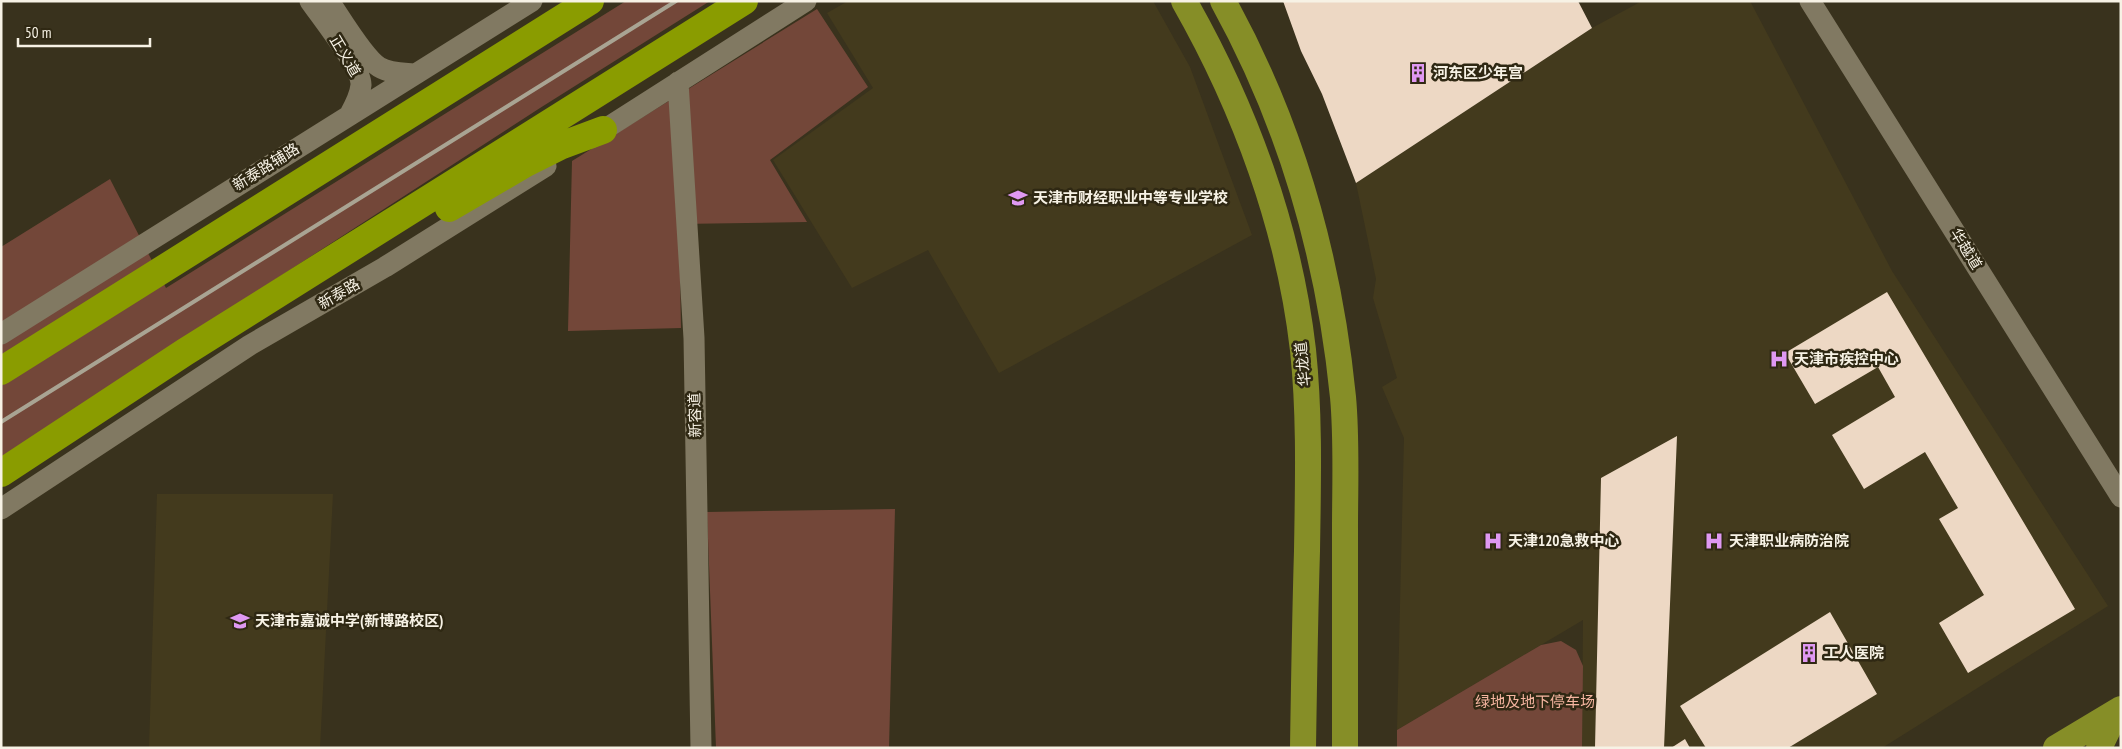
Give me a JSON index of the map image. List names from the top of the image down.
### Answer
{
  "streets": {
    "main road": ["华龙道"],
    "street": [
      "正义道",
      "新泰路辅路",
      "华越道",
      "新泰路",
      "新容道"
    ]
  },
  "crossings": [
    ["正义道", "新泰路辅路"],
    ["新泰路", "新容道"]
  ],
  "parks": ["绿地及地下停车场"],
  "places": {
    "building": ["河东区少年宫", "工人医院"],
    "school or university": ["天津市财经职业中等专业学校", "天津市嘉诚中学(新博路校区)"],
    "hospital": ["天津市疾控中心", "天津120急救中心", "天津职业病防治院"]
  },
  "scale_bar": "50 m"
}
